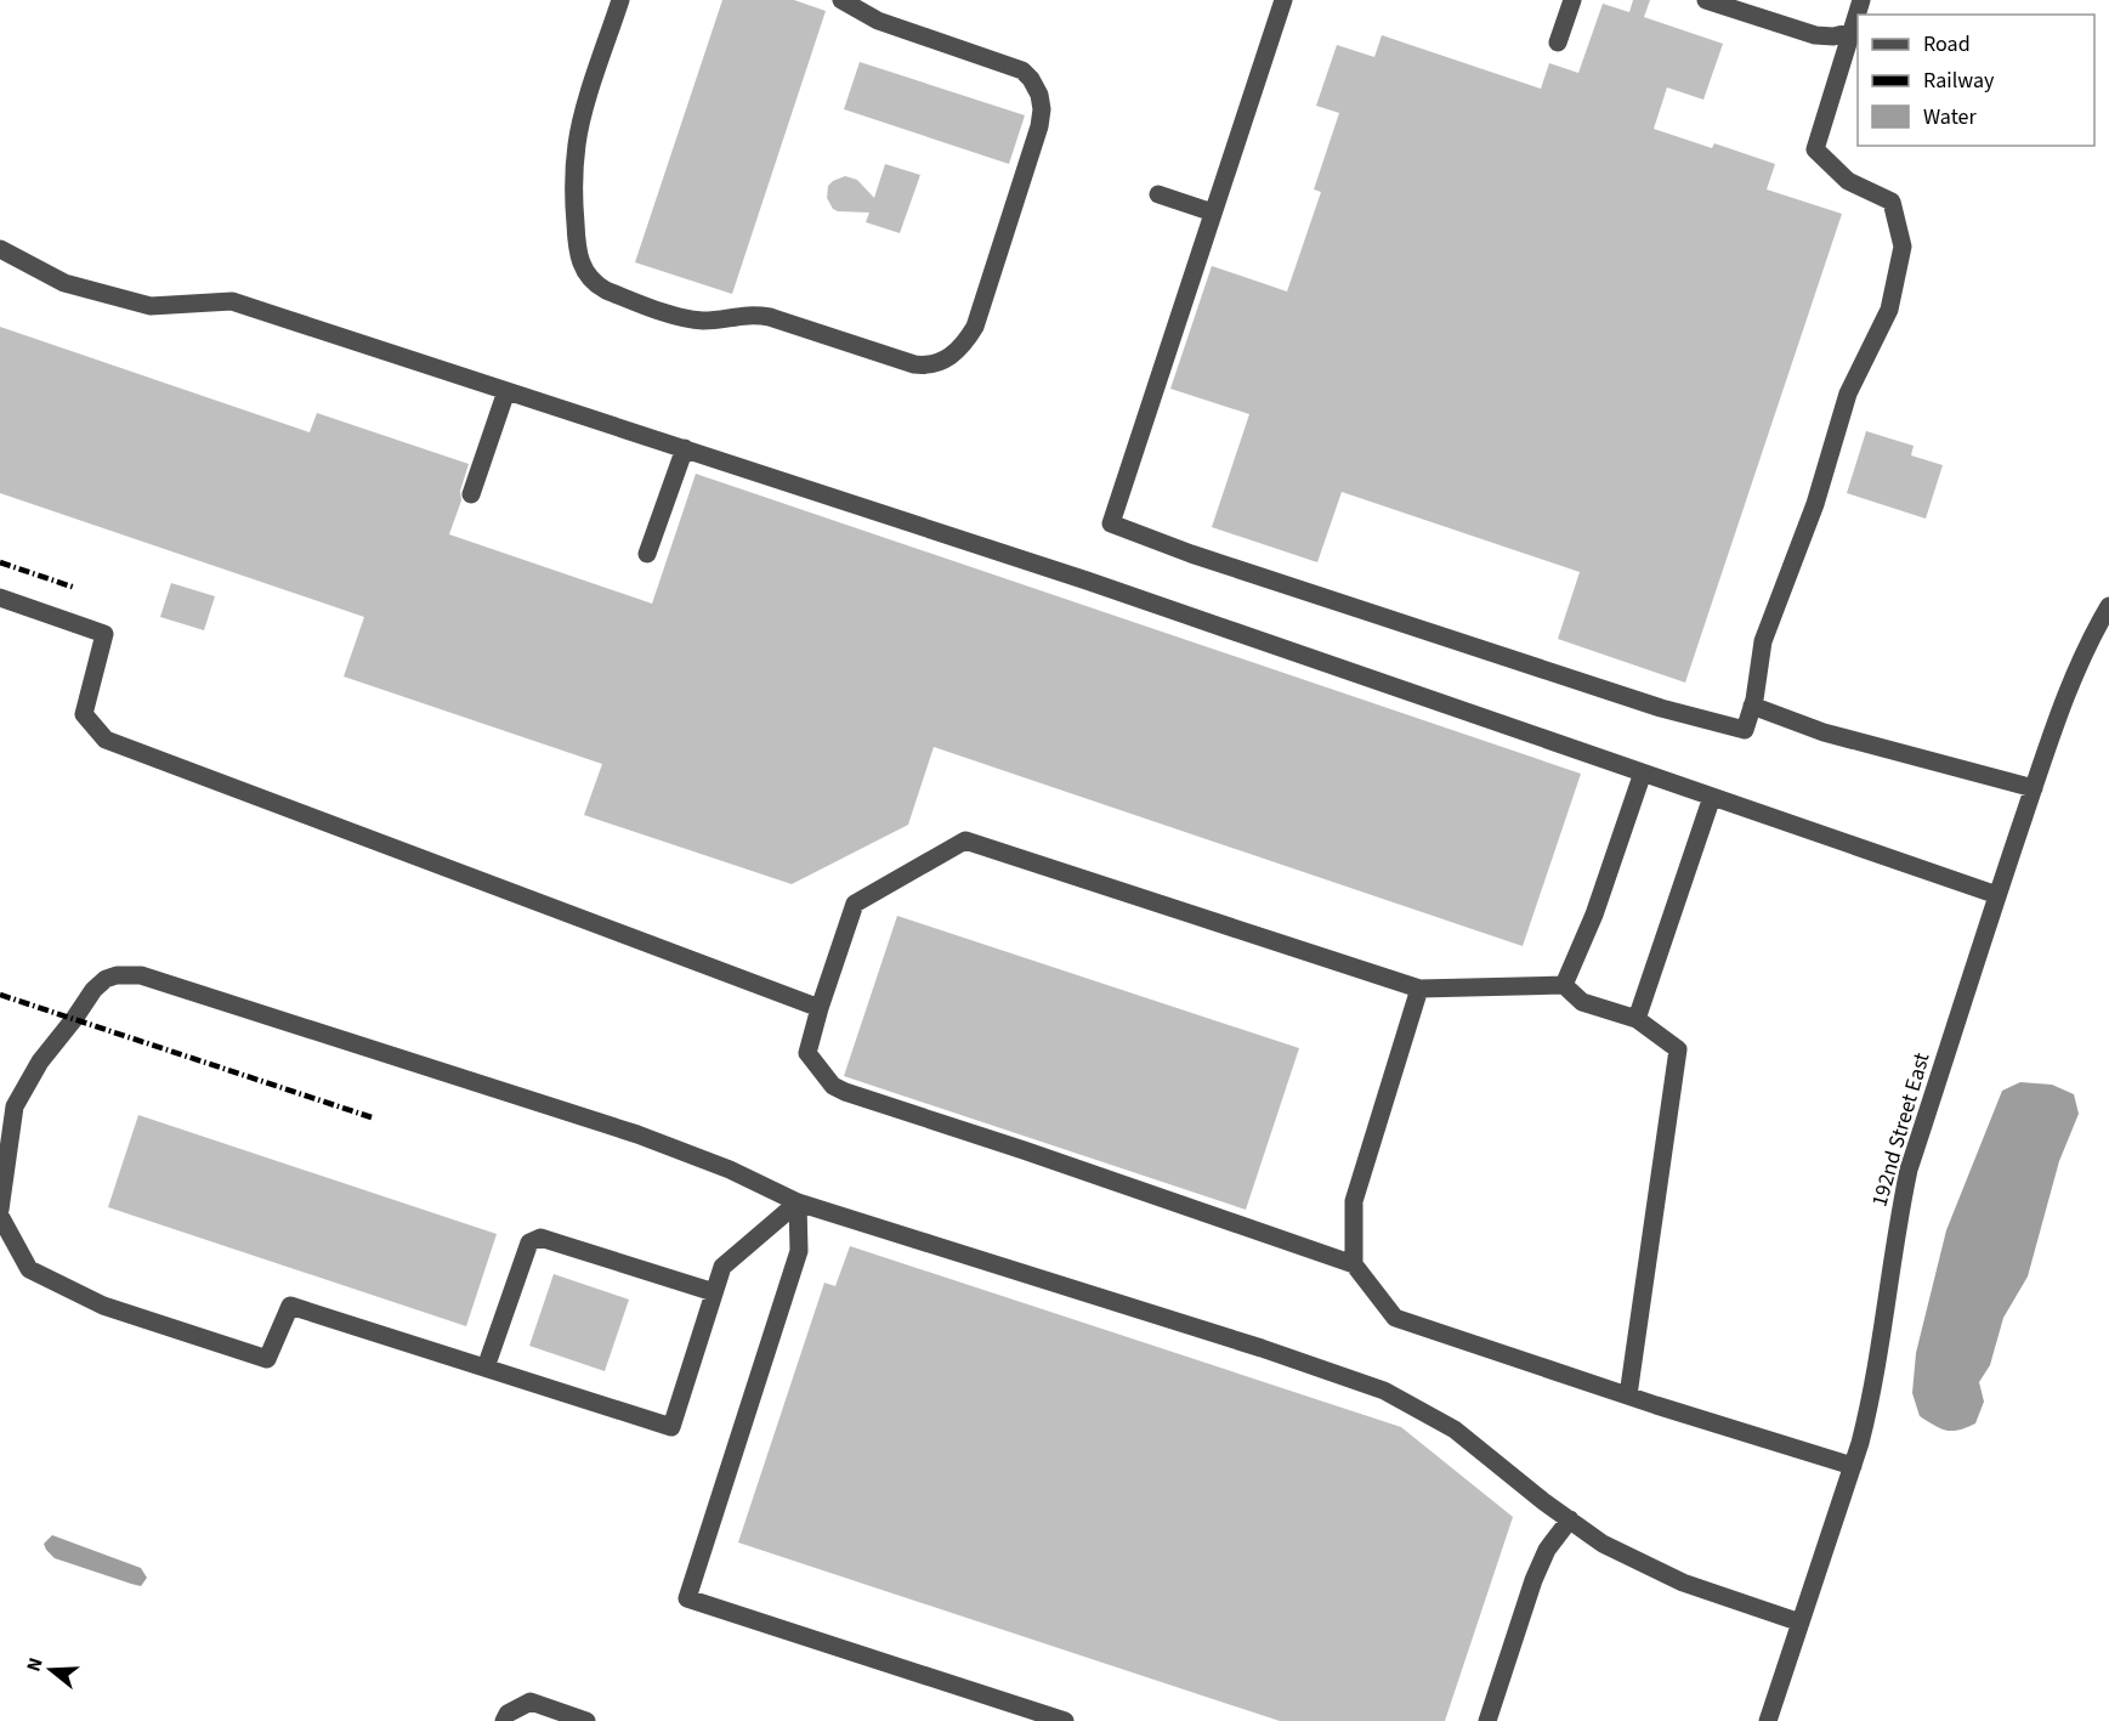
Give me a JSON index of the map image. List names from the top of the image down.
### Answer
{
  "streets": {
    "street": ["192nd Street East"]
  },
  "legend": ["Road", "Railway", "Water"],
  "north": "left"
}
